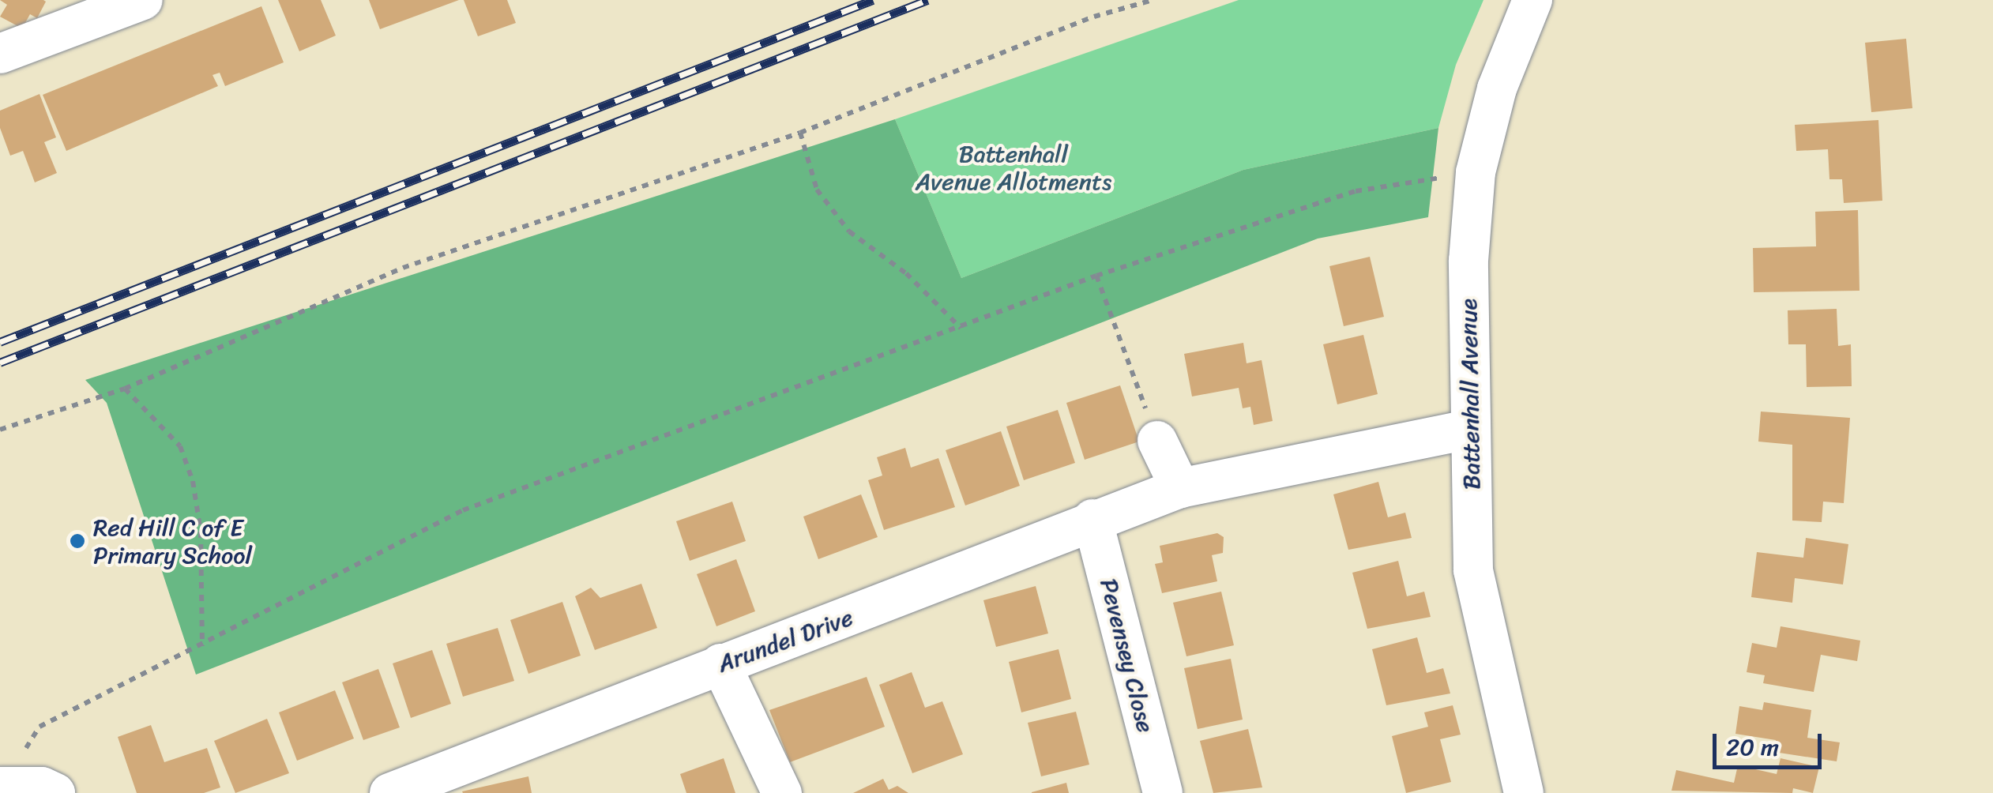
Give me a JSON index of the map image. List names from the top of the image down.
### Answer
{
  "streets": {
    "street": ["Battenhall Avenue", "Arundel Drive", "Pevensey Close"]
  },
  "crossings": [
    ["Battenhall Avenue", "Arundel Drive"],
    ["Arundel Drive", "Pevensey Close"]
  ],
  "parks": ["Battenhall Avenue Allotments"],
  "places": ["Red Hill C of E Primary School"],
  "scale_bar": "20 m"
}
